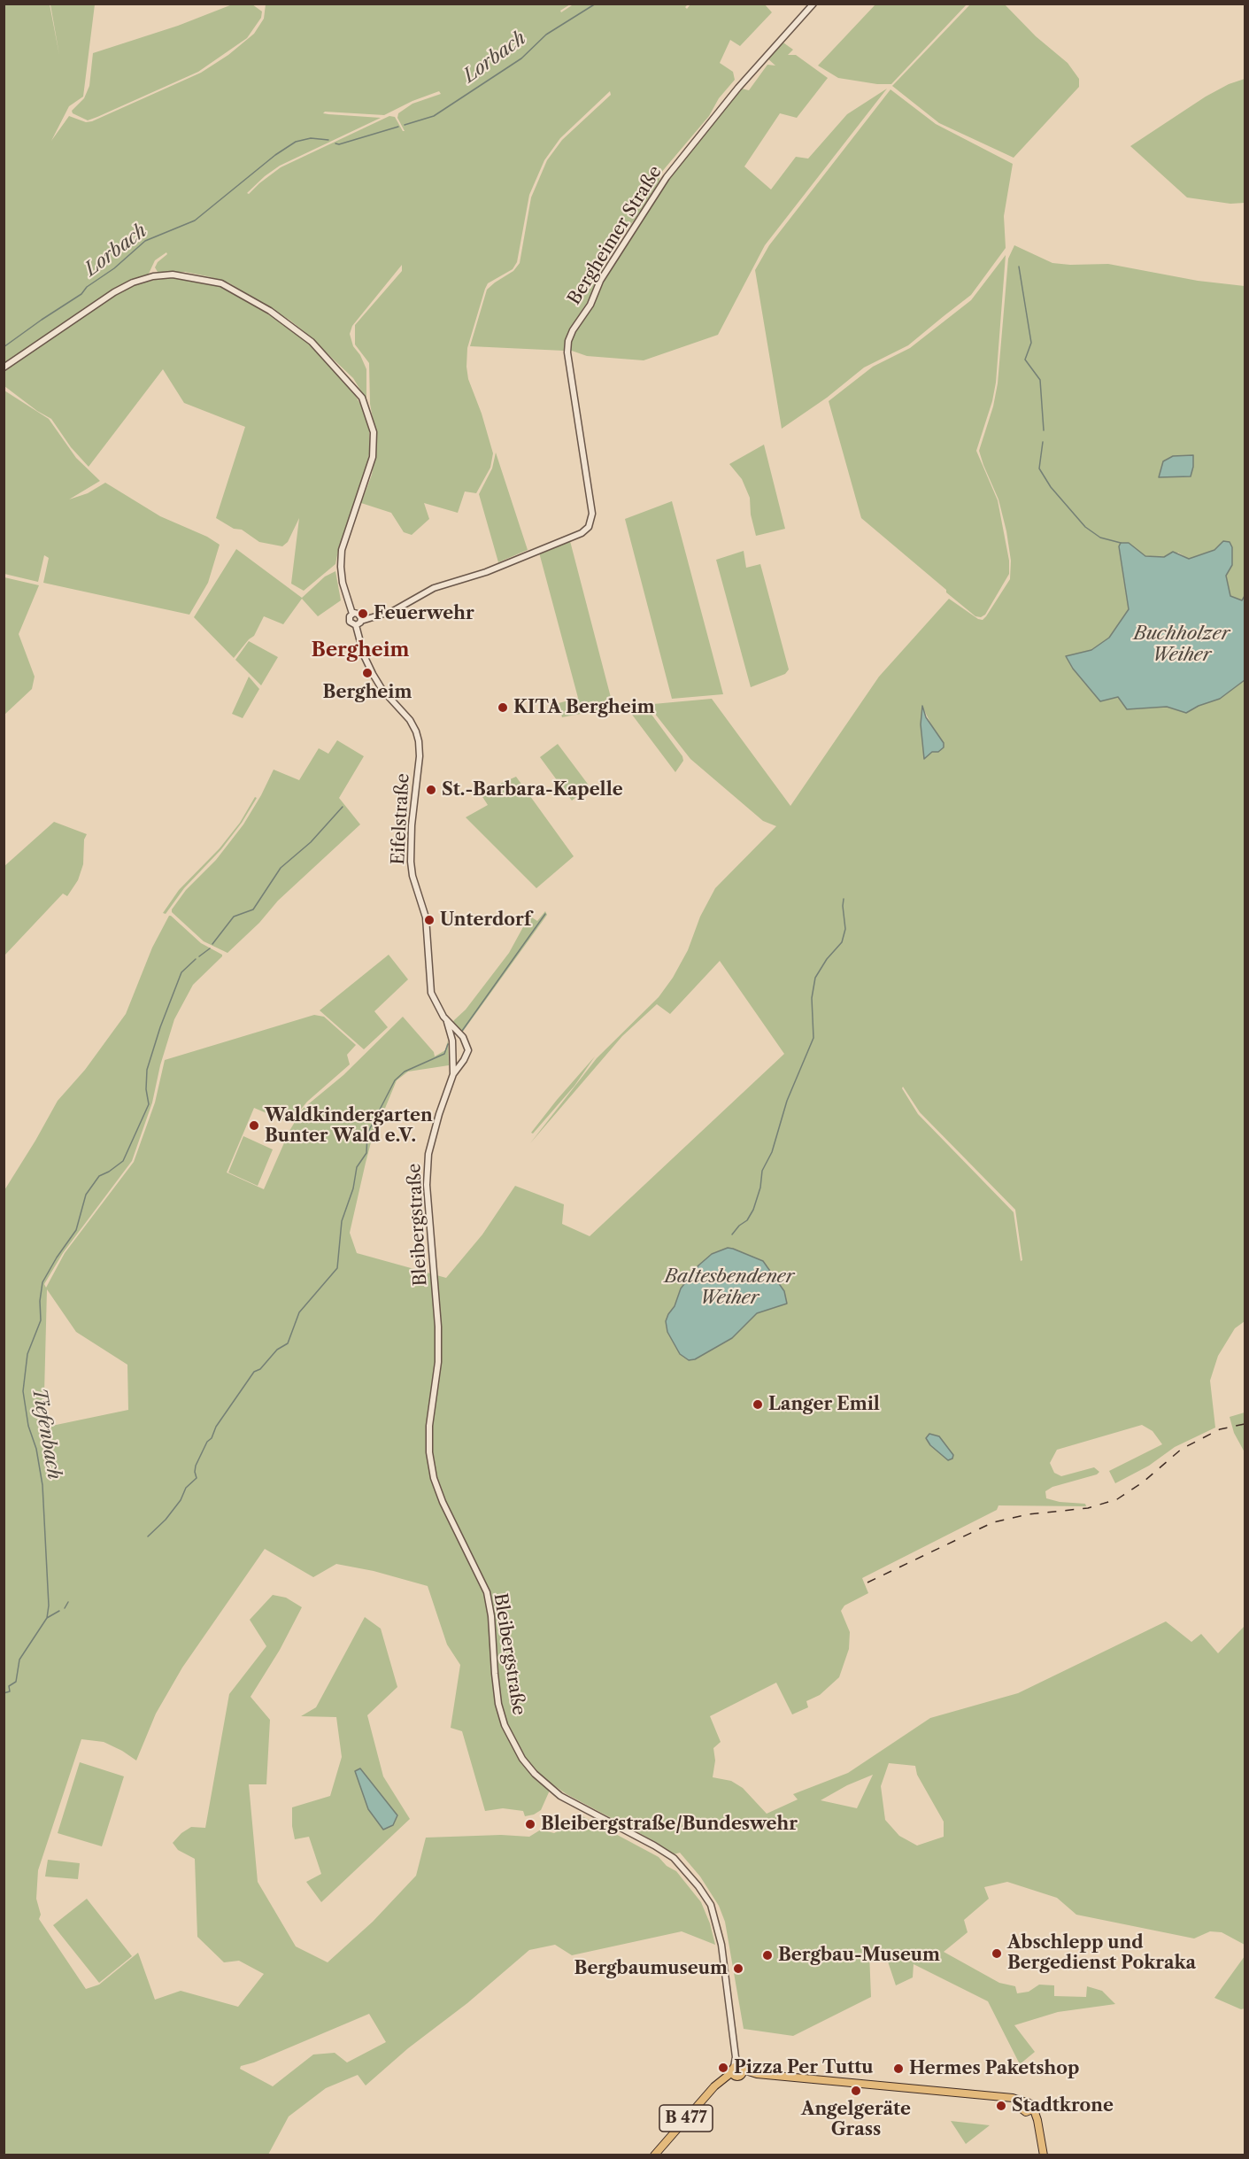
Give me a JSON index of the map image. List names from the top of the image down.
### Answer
{
  "streets": {
    "main road": ["B 477"],
    "street": ["Bergheimer Straße", "Eifelstraße", "Bleibergstraße"]
  },
  "crossings": [
    ["Eifelstraße", "Bleibergstraße"],
    ["Bleibergstraße", "B 477"]
  ],
  "districts": ["Bergheim"],
  "water": [
    "Lorbach",
    "Buchholzer Weiher",
    "Baltesbendener Weiher",
    "Tiefenbach"
  ],
  "places": [
    "Feuerwehr",
    "Bergheim",
    "KITA Bergheim",
    "St.-Barbara-Kapelle",
    "Unterdorf",
    "Waldkindergarten Bunter Wald e.V.",
    "Langer Emil",
    "Bleibergstraße/Bundeswehr",
    "Abschlepp und Bergedienst Pokraka",
    "Bergbau-Museum",
    "Bergbaumuseum",
    "Pizza Per Tuttu",
    "Hermes Paketshop",
    "Angelgeräte Grass",
    "Stadtkrone"
  ]
}
